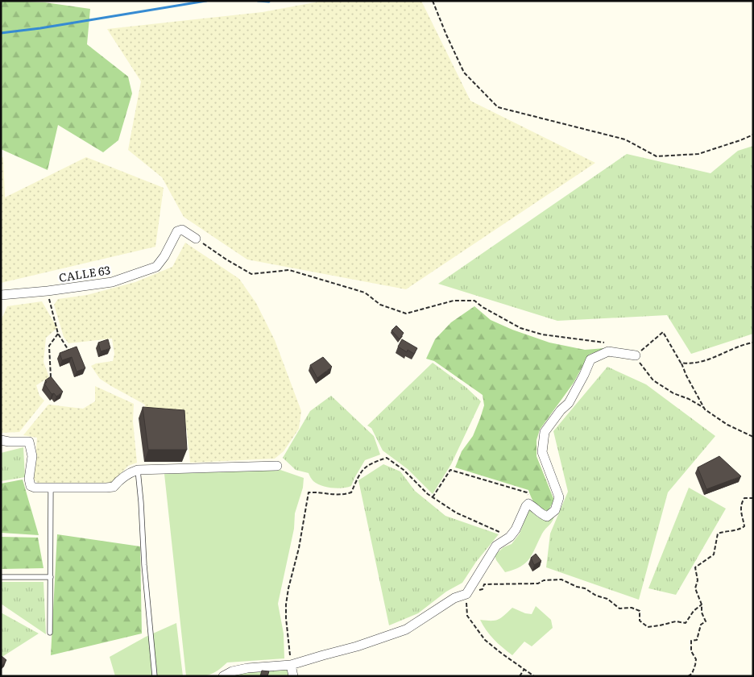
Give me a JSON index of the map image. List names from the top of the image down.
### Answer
{
  "streets": {
    "street": ["CALLE 63"]
  }
}
